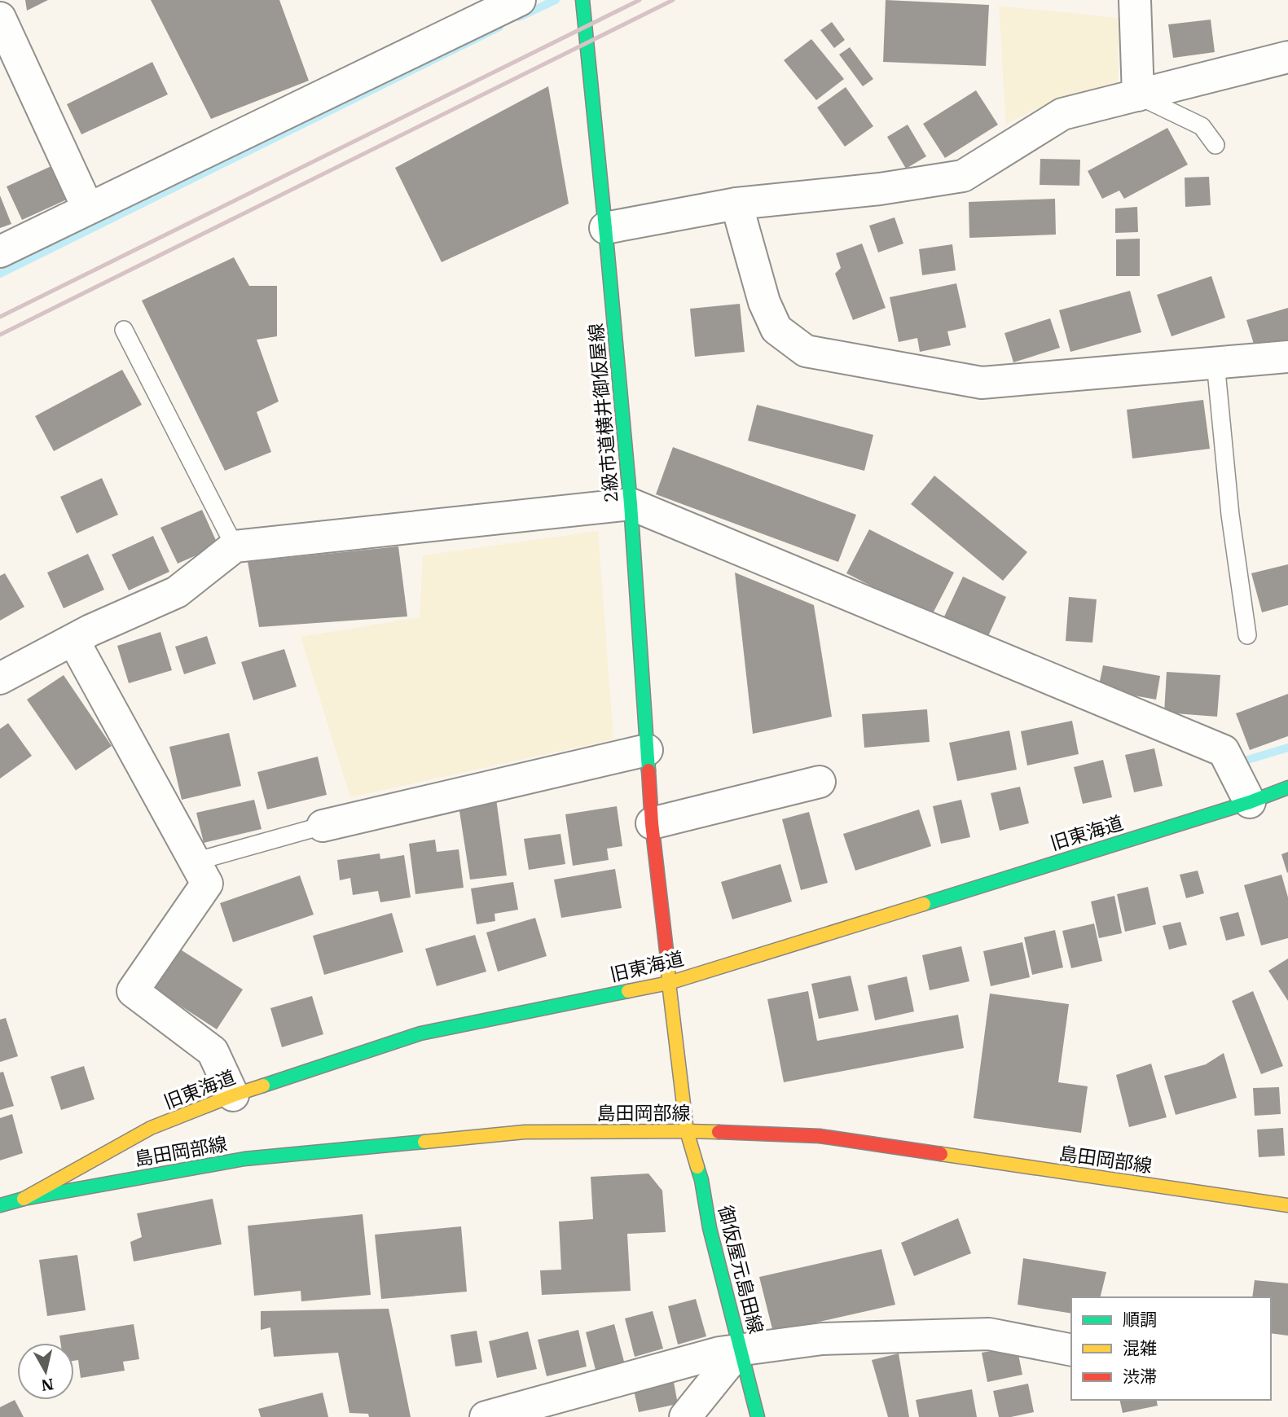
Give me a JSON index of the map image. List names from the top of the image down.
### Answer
{
  "streets": {
    "street": [
      "2級市道横井御仮屋線",
      "旧東海道",
      "島田岡部線",
      "御仮屋元島田線"
    ]
  },
  "crossings": [
    ["2級市道横井御仮屋線", "旧東海道"],
    ["2級市道横井御仮屋線", "御仮屋元島田線"],
    ["旧東海道", "島田岡部線"],
    ["旧東海道", "御仮屋元島田線"],
    ["島田岡部線", "御仮屋元島田線"]
  ],
  "legend": ["順調", "混雑", "渋滞"],
  "north": "bottom"
}
